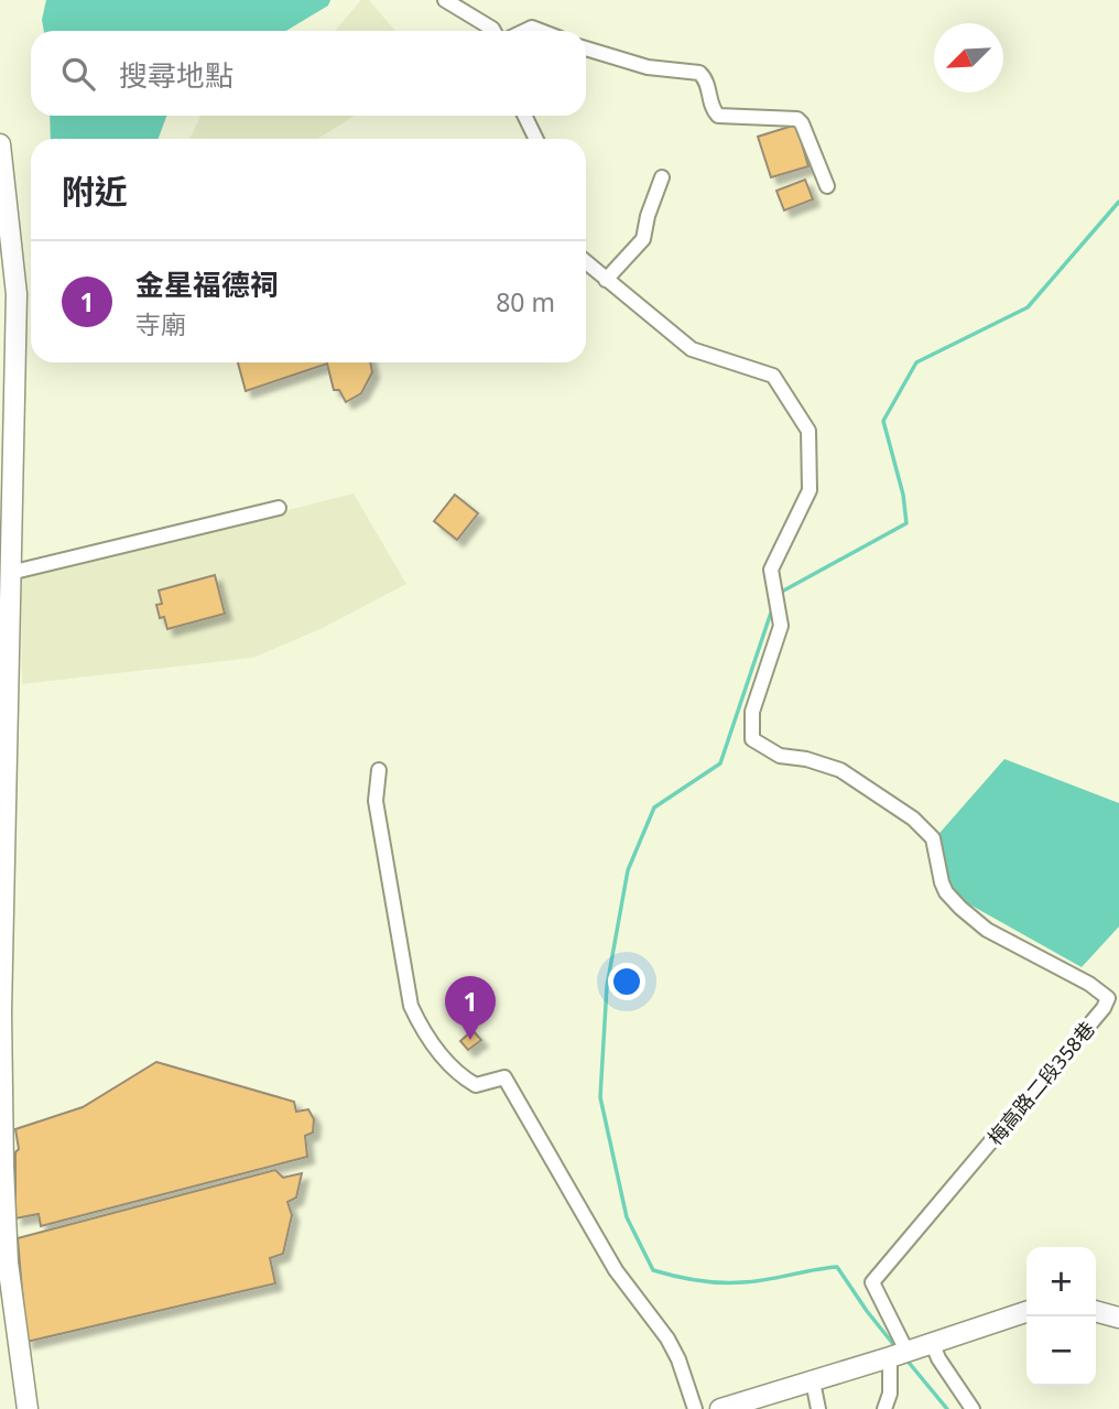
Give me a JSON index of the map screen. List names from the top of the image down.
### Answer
{
  "streets": {
    "street": ["梅高路二段358巷"]
  },
  "north": "bottom left",
  "page": {
    "search": "搜尋地點",
    "heading": "附近",
    "list": [
      {
        "mark": "1",
        "name": "金星福德祠",
        "note": "寺廟",
        "value": "80 m"
      }
    ],
    "pins": "1",
    "map_buttons": ["+", "−"]
  }
}
